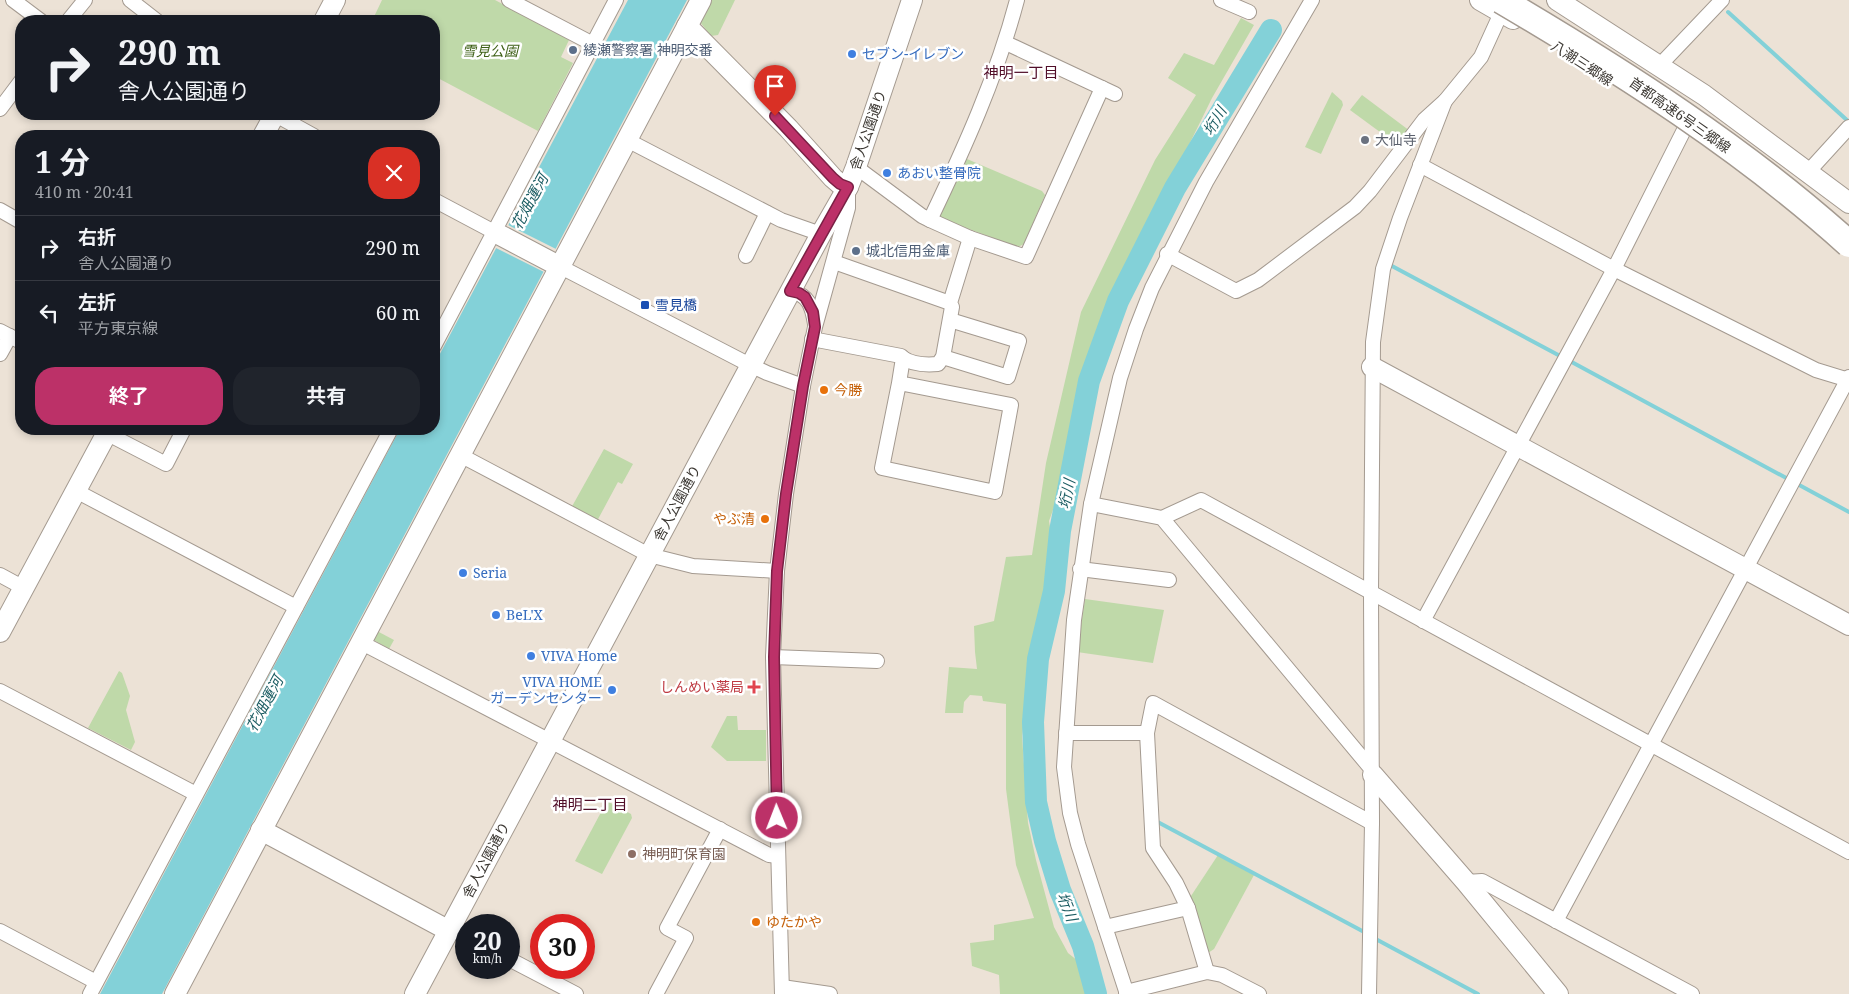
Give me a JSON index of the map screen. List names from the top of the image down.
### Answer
{
  "streets": {
    "highway": ["首都高速6号三郷線"],
    "street": ["八潮三郷線", "舎人公園通り"]
  },
  "crossings": [
    ["八潮三郷線", "首都高速6号三郷線"]
  ],
  "districts": ["神明一丁目", "神明二丁目"],
  "water": ["垳川", "花畑運河"],
  "parks": ["雪見公園"],
  "places": {
    "other": [
      "綾瀬警察署 神明交番",
      "セブン-イレブン",
      "大仙寺",
      "あおい整骨院",
      "城北信用金庫",
      "今勝",
      "やぶ清",
      "Seria",
      "BeL'X",
      "VIVA Home",
      "VIVA HOME ガーデンセンター",
      "神明町保育園",
      "ゆたかや"
    ],
    "transit": ["雪見橋"],
    "health": ["しんめい薬局"]
  },
  "page": {
    "turn": ["290 m", "舎人公園通り"],
    "heading": ["1 分", "410 m · 20:41"],
    "list": [
      {
        "name": "右折",
        "note": "舎人公園通り",
        "value": "290 m"
      },
      {
        "name": "左折",
        "note": "平方東京線",
        "value": "60 m"
      }
    ],
    "buttons": ["終了", "共有"],
    "speed": "20 km/h",
    "limit": "30"
  }
}
